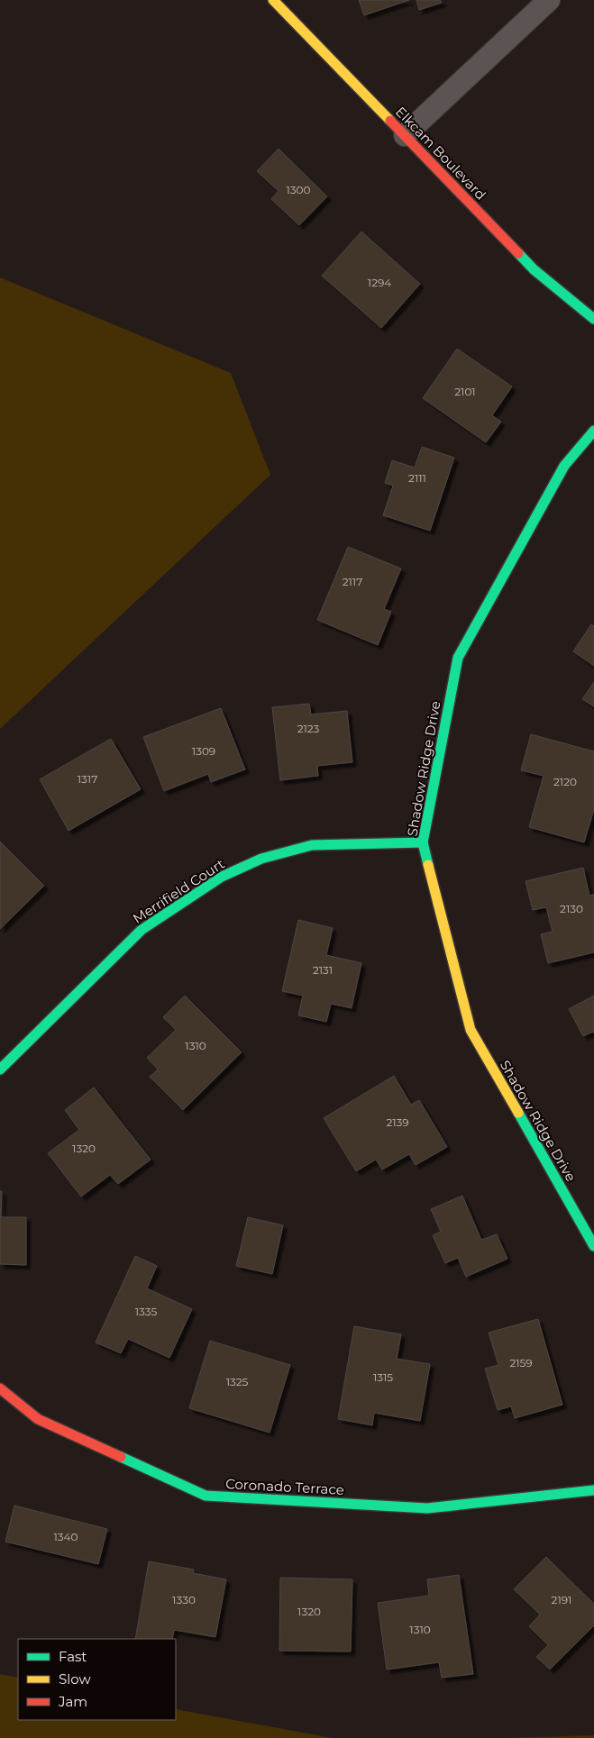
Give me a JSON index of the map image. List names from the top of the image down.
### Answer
{
  "streets": {
    "street": [
      "Elkcam Boulevard",
      "Shadow Ridge Drive",
      "Merrifield Court",
      "Coronado Terrace"
    ]
  },
  "crossings": [
    ["Shadow Ridge Drive", "Merrifield Court"]
  ],
  "house_numbers": [
    "1300",
    "1294",
    "2101",
    "2111",
    "2117",
    "2123",
    "1309",
    "1317",
    "2120",
    "2130",
    "2131",
    "1310",
    "2139",
    "1320",
    "1335",
    "2159",
    "1315",
    "1325",
    "1340",
    "1330",
    "2191",
    "1320",
    "1310"
  ],
  "legend": ["Fast", "Slow", "Jam"]
}
